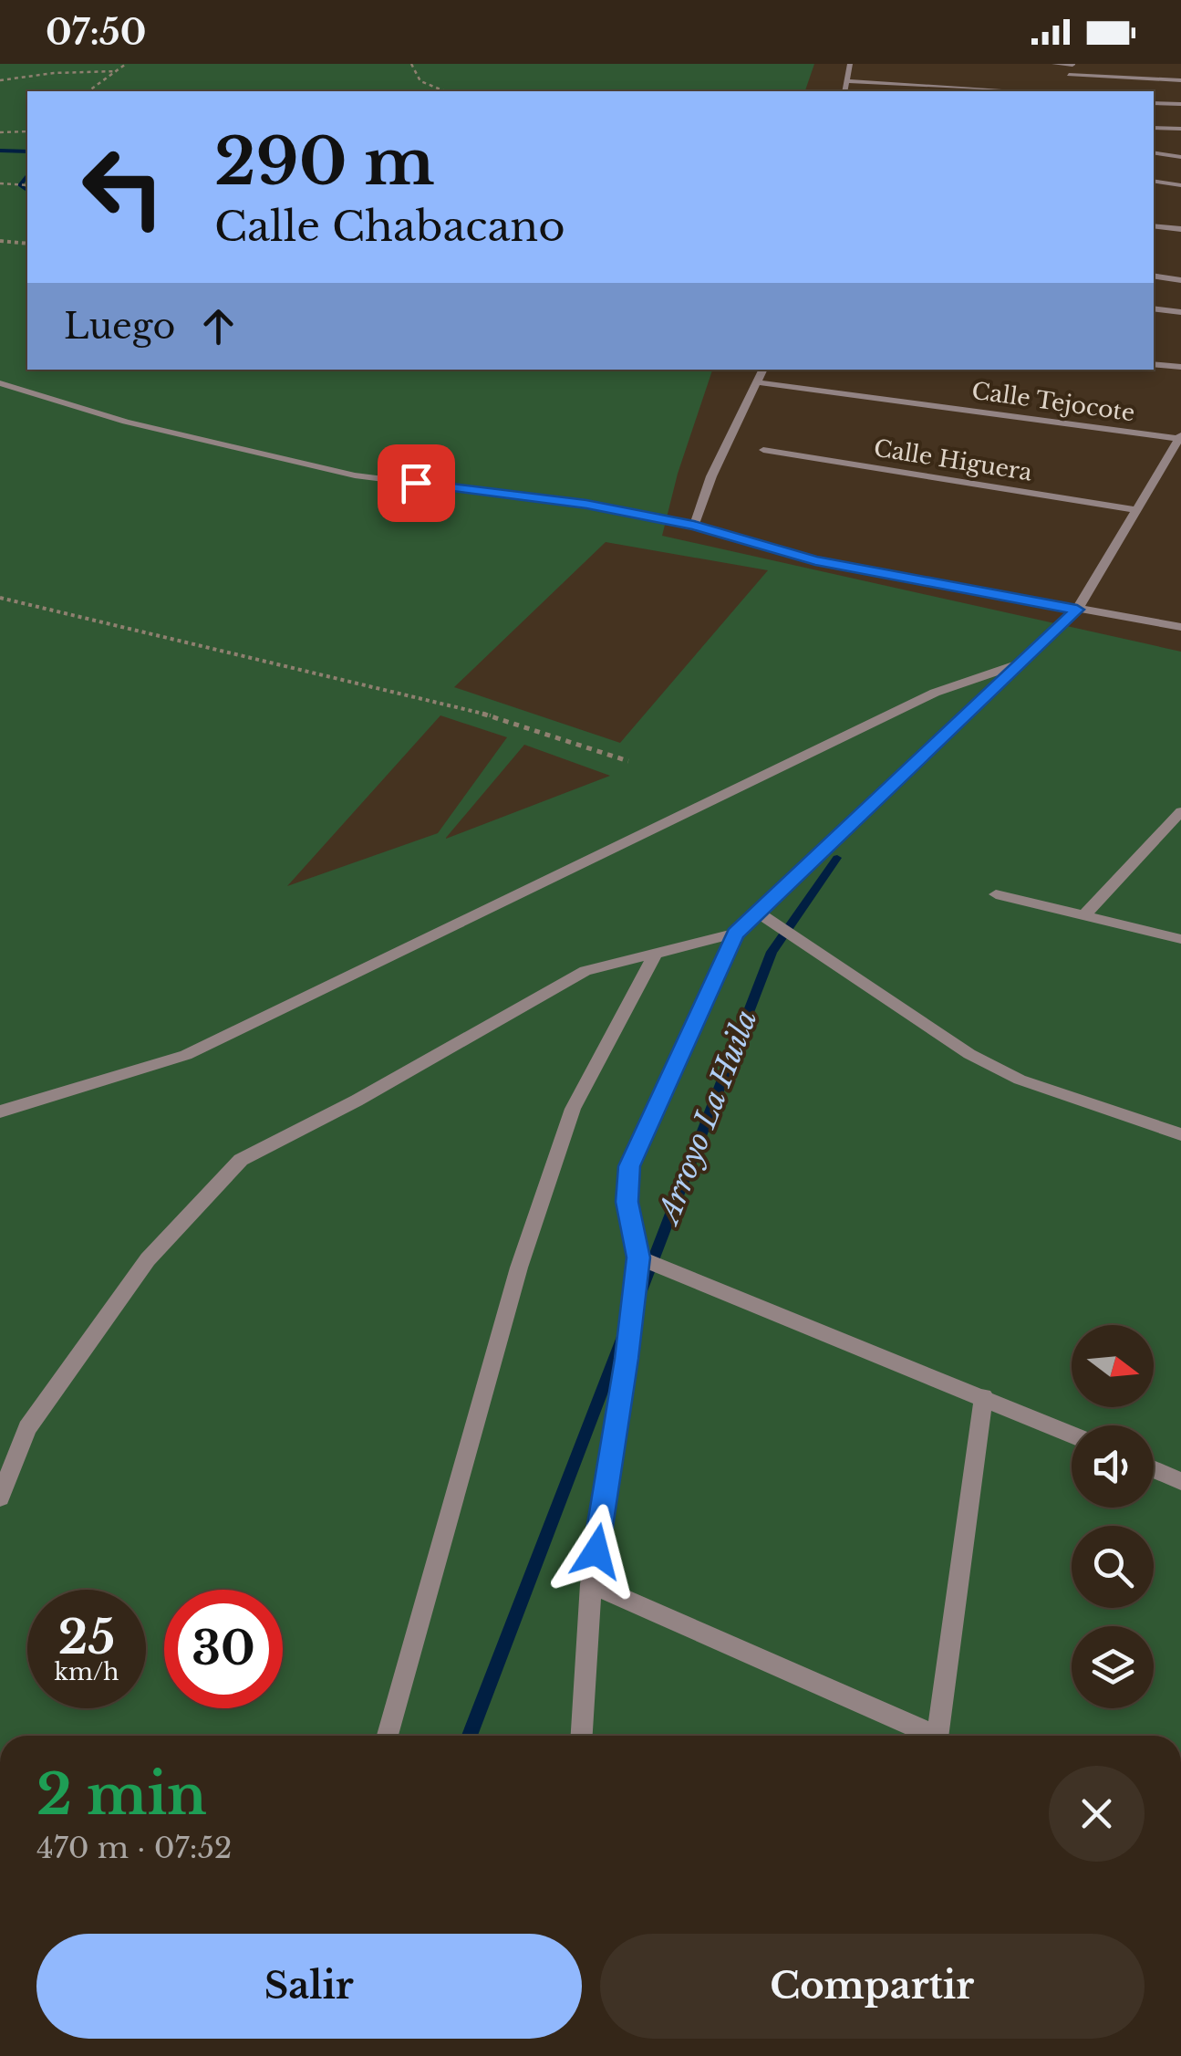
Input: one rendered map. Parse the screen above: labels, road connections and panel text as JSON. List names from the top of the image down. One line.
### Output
{"streets":{"street":["Calle Tejocote","Calle Higuera"]},"water":["Arroyo La Huila"],"north":"right","page":{"status":"07:50","turn":["290 m","Calle Chabacano"],"then":"Luego","speed":"25 km/h","limit":"30","heading":["2 min","470 m · 07:52"],"buttons":["Salir","Compartir"]}}
